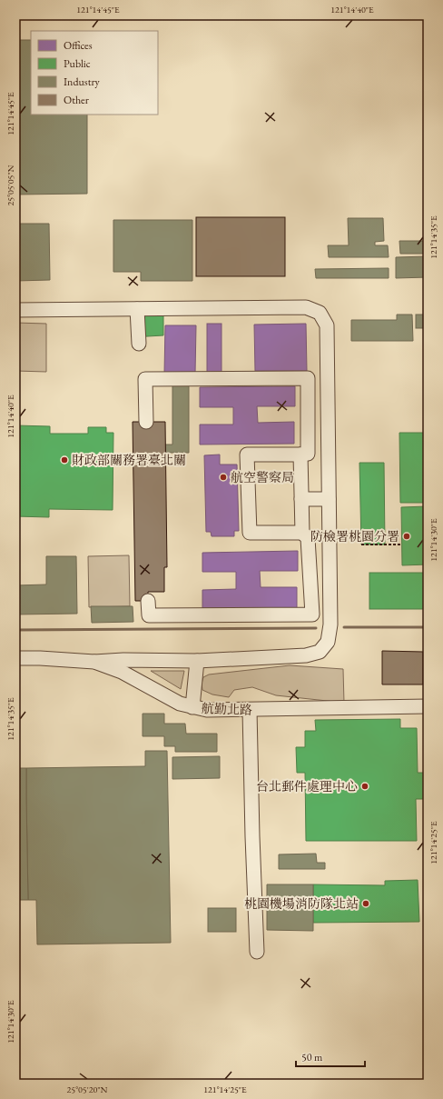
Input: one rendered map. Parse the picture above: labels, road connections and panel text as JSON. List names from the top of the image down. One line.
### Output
{"streets":{"street":["航勤北路"]},"places":["財政部關務署臺北關","航空警察局","防檢署桃園分署","台北郵件處理中心","桃園機場消防隊北站"],"legend":["Offices","Public","Industry","Other"],"scale_bar":"50 m","coordinates":["121°14'45\"E","121°14'40\"E","25°05'05\"N","121°14'35\"E","121°14'30\"E","121°14'25\"E","25°05'20\"N"]}
